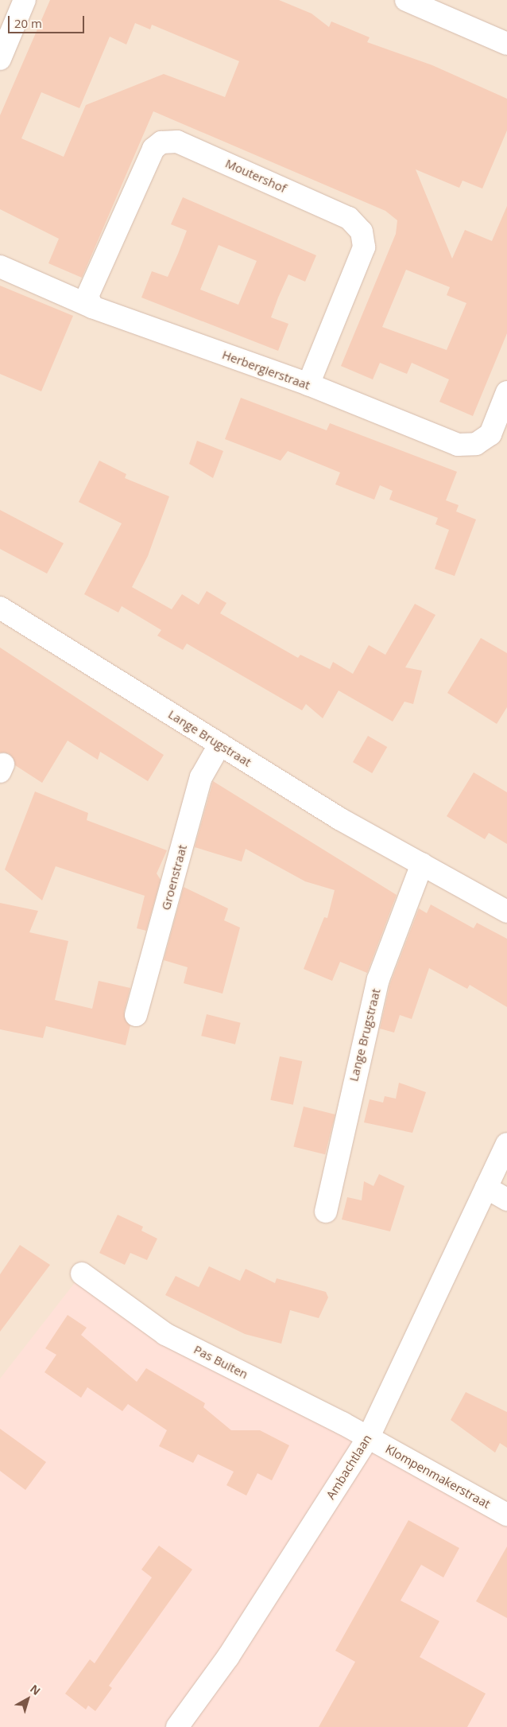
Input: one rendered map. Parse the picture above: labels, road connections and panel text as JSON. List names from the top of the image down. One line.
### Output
{"streets":{"street":["Moutershof","Herbergierstraat","Lange Brugstraat","Groenstraat","Pas Buiten","Ambachtlaan","Klompenmakerstraat"]},"crossings":[["Moutershof","Herbergierstraat"],["Lange Brugstraat","Groenstraat"],["Pas Buiten","Ambachtlaan"],["Pas Buiten","Klompenmakerstraat"],["Ambachtlaan","Klompenmakerstraat"]],"scale_bar":"20 m","north":"top right"}
